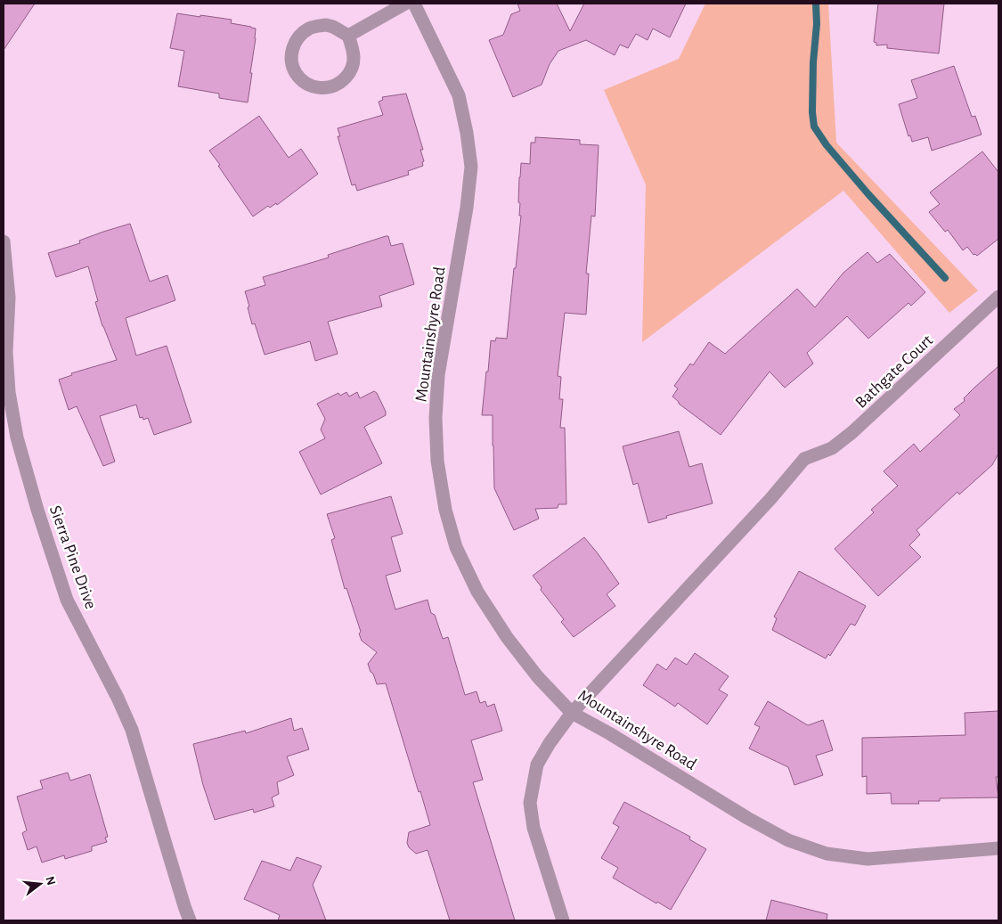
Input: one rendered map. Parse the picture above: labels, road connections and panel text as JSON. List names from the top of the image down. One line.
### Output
{"streets":{"street":["Mountainshyre Road","Bathgate Court","Sierra Pine Drive"]},"crossings":[["Mountainshyre Road","Bathgate Court"]],"north":"right"}
